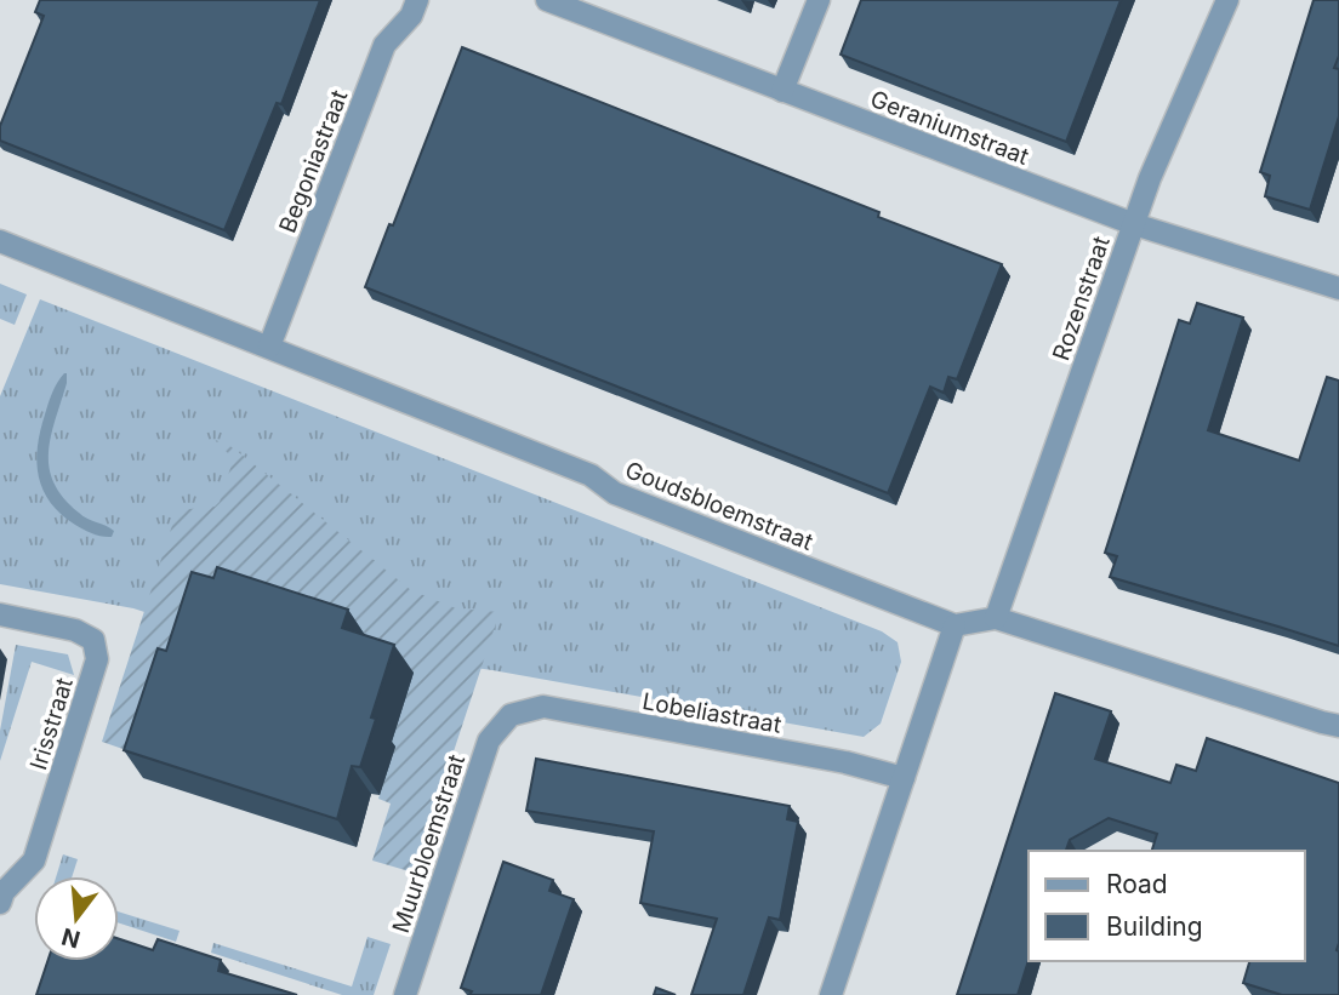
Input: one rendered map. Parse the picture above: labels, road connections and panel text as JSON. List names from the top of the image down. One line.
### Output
{"streets":{"street":["Geraniumstraat","Begoniastraat","Rozenstraat","Goudsbloemstraat","Lobeliastraat","Irisstraat","Muurbloemstraat"]},"crossings":[["Geraniumstraat","Rozenstraat"],["Begoniastraat","Goudsbloemstraat"],["Lobeliastraat","Muurbloemstraat"]],"legend":["Road","Building"],"north":"bottom"}
